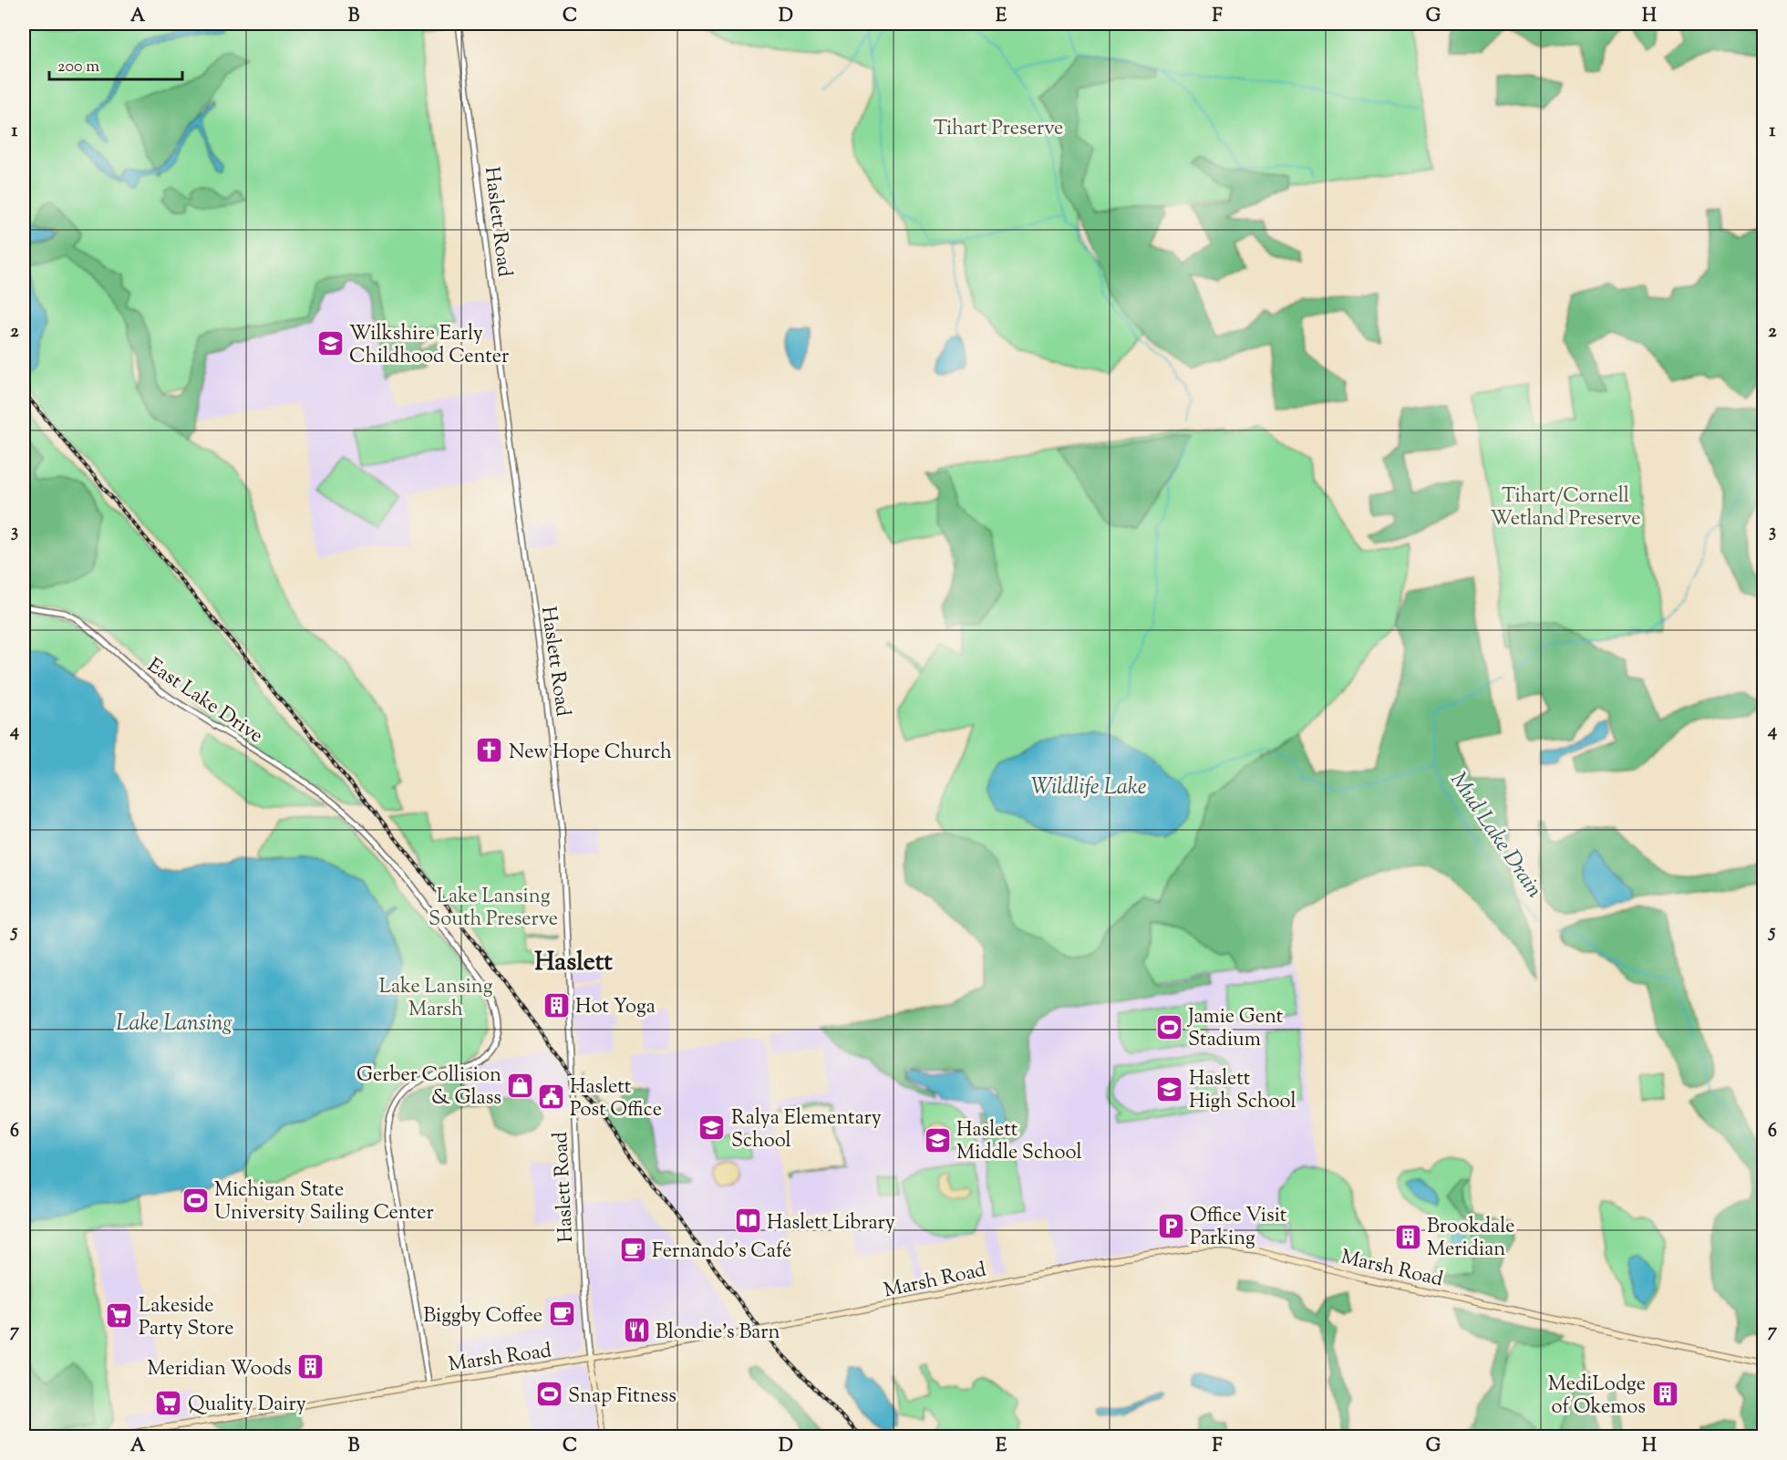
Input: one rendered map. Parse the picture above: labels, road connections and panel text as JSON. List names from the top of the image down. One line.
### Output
{"streets":{"main road":["Haslett Road","Marsh Road"],"street":["East Lake Drive"]},"crossings":[["Haslett Road","Marsh Road"],["East Lake Drive","Marsh Road"]],"districts":["Haslett"],"water":["Wildlife Lake","Mud Lake Drain","Lake Lansing"],"parks":["Tihart Preserve","Tihart/Cornell Wetland Preserve","Lake Lansing South Preserve","Lake Lansing Marsh"],"places":{"school or university":["Wilkshire Early Childhood Center","Haslett High School","Ralya Elementary School","Haslett Middle School"],"church":["New Hope Church"],"building":["Hot Yoga","Brookdale Meridian","Meridian Woods","MediLodge of Okemos"],"sports":["Jamie Gent Stadium","Michigan State University Sailing Center","Snap Fitness"],"shop":["Gerber Collision & Glass"],"public building":["Haslett Post Office"],"library":["Haslett Library"],"parking":["Office Visit Parking"],"cafe":["Fernando's Café","Biggby Coffee"],"supermarket":["Lakeside Party Store","Quality Dairy"],"restaurant":["Blondie's Barn"]},"scale_bar":"200 m","grid":{"columns":["A","B","C","D","E","F","G","H"],"rows":["1","2","3","4","5","6","7"]}}
